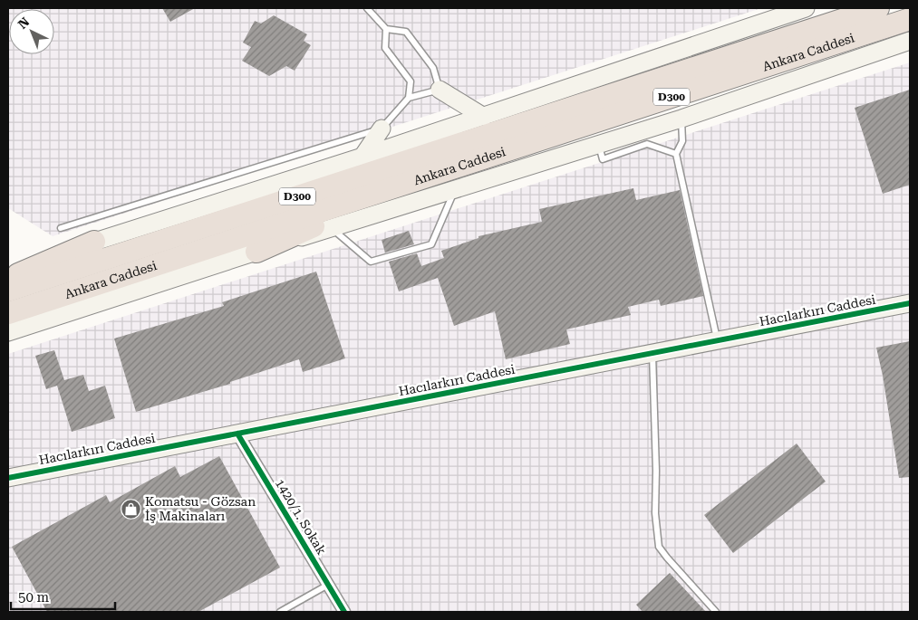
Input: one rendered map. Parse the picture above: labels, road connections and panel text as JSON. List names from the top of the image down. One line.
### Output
{"streets":{"highway":["Ankara Caddesi","D300"],"main road":["Hacılarkırı Caddesi"],"street":["1420/1. Sokak"]},"crossings":[["Hacılarkırı Caddesi","1420/1. Sokak"]],"places":{"shop":["Komatsu - Gözsan İş Makinaları"]},"scale_bar":"50 m","north":"top left"}
